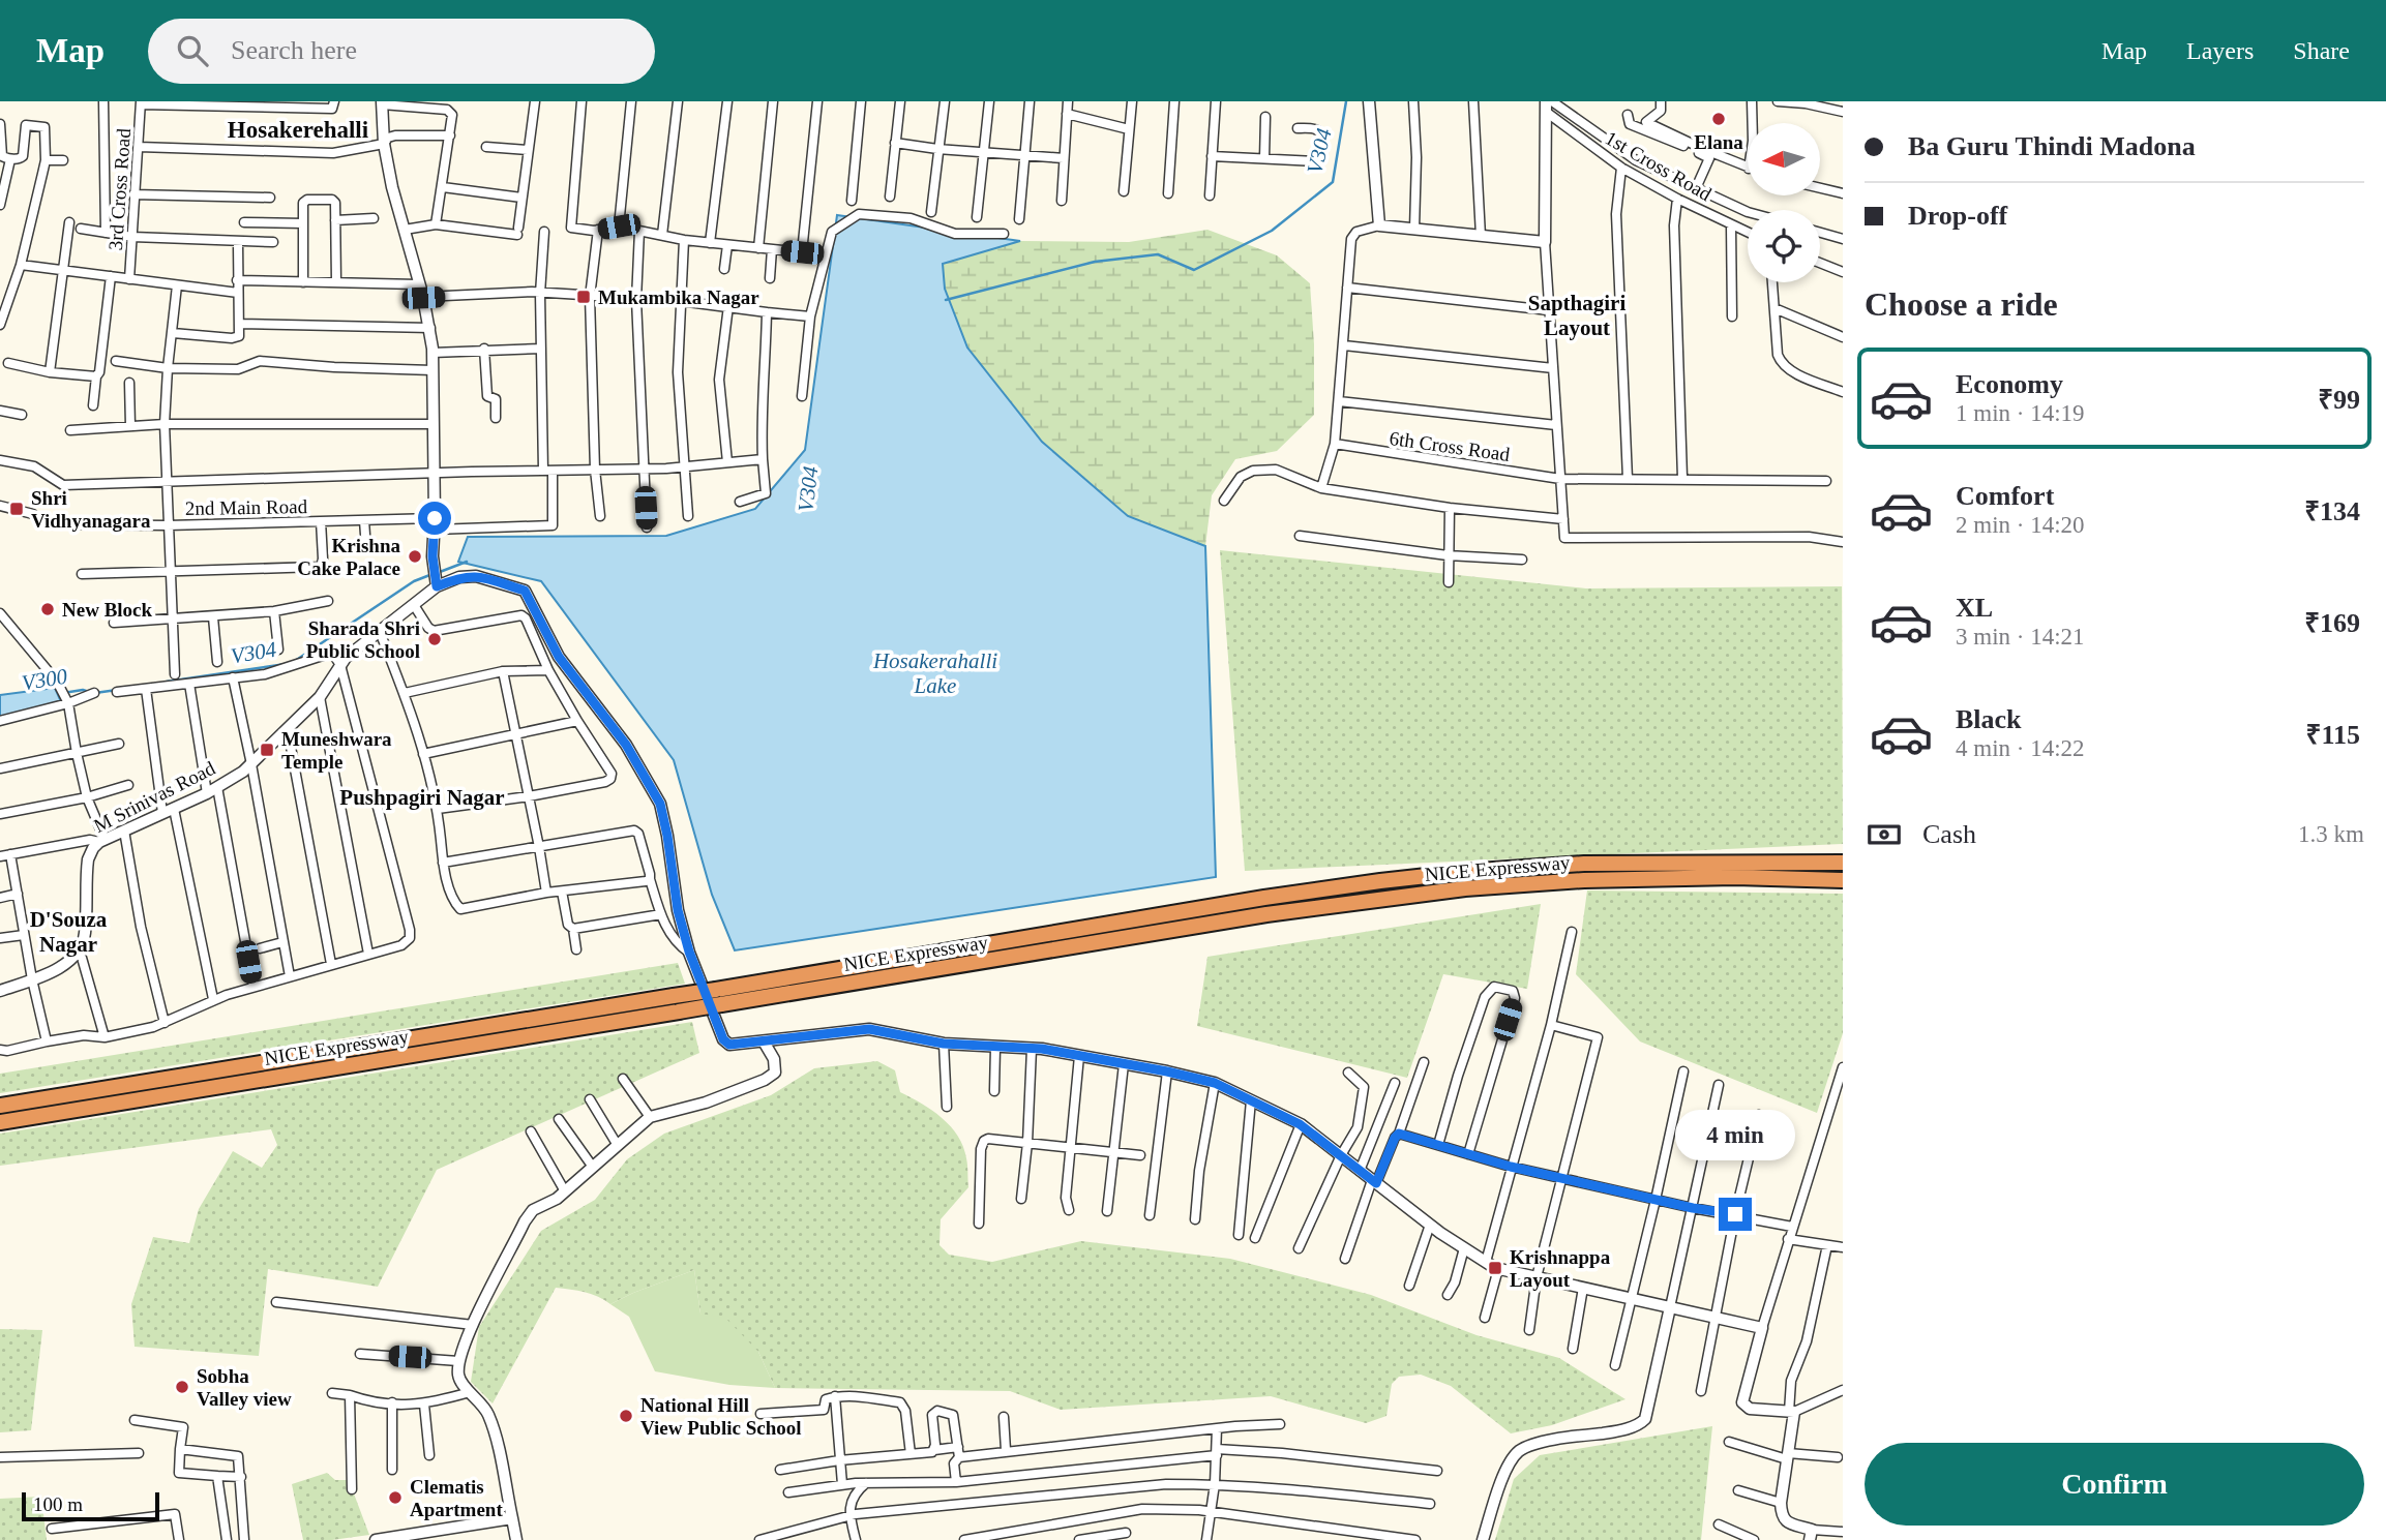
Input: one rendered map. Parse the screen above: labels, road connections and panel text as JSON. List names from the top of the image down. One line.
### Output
{"streets":{"highway":["NICE Expressway"],"street":["1st Cross Road","3rd Cross Road","6th Cross Road","2nd Main Road","M Srinivas Road"]},"districts":["Hosakerehalli","Sapthagiri Layout","Pushpagiri Nagar","D'Souza Nagar"],"water":["V304","Hosakerahalli Lake","V300"],"places":{"other":["Elana","Krishna Cake Palace","New Block","Sharada Shri Public School","Sobha Valley view","National Hill View Public School","Clematis Apartment"],"transit":["Mukambika Nagar","Shri Vidhyanagara","Muneshwara Temple","Krishnappa Layout"]},"scale_bar":"100 m","north":"left","page":{"header":"Map","search":"Search here","nav":["Map","Layers","Share"],"banner":["Ba Guru Thindi Madona","Drop-off"],"heading":"Choose a ride","list":[{"name":"Economy","note":"1 min · 14:19","value":"₹99"},{"name":"Comfort","note":"2 min · 14:20","value":"₹134"},{"name":"XL","note":"3 min · 14:21","value":"₹169"},{"name":"Black","note":"4 min · 14:22","value":"₹115"}],"pay":["Cash","1.3 km"],"bubble":"4 min","buttons":"Confirm","scale":"100 m"}}
